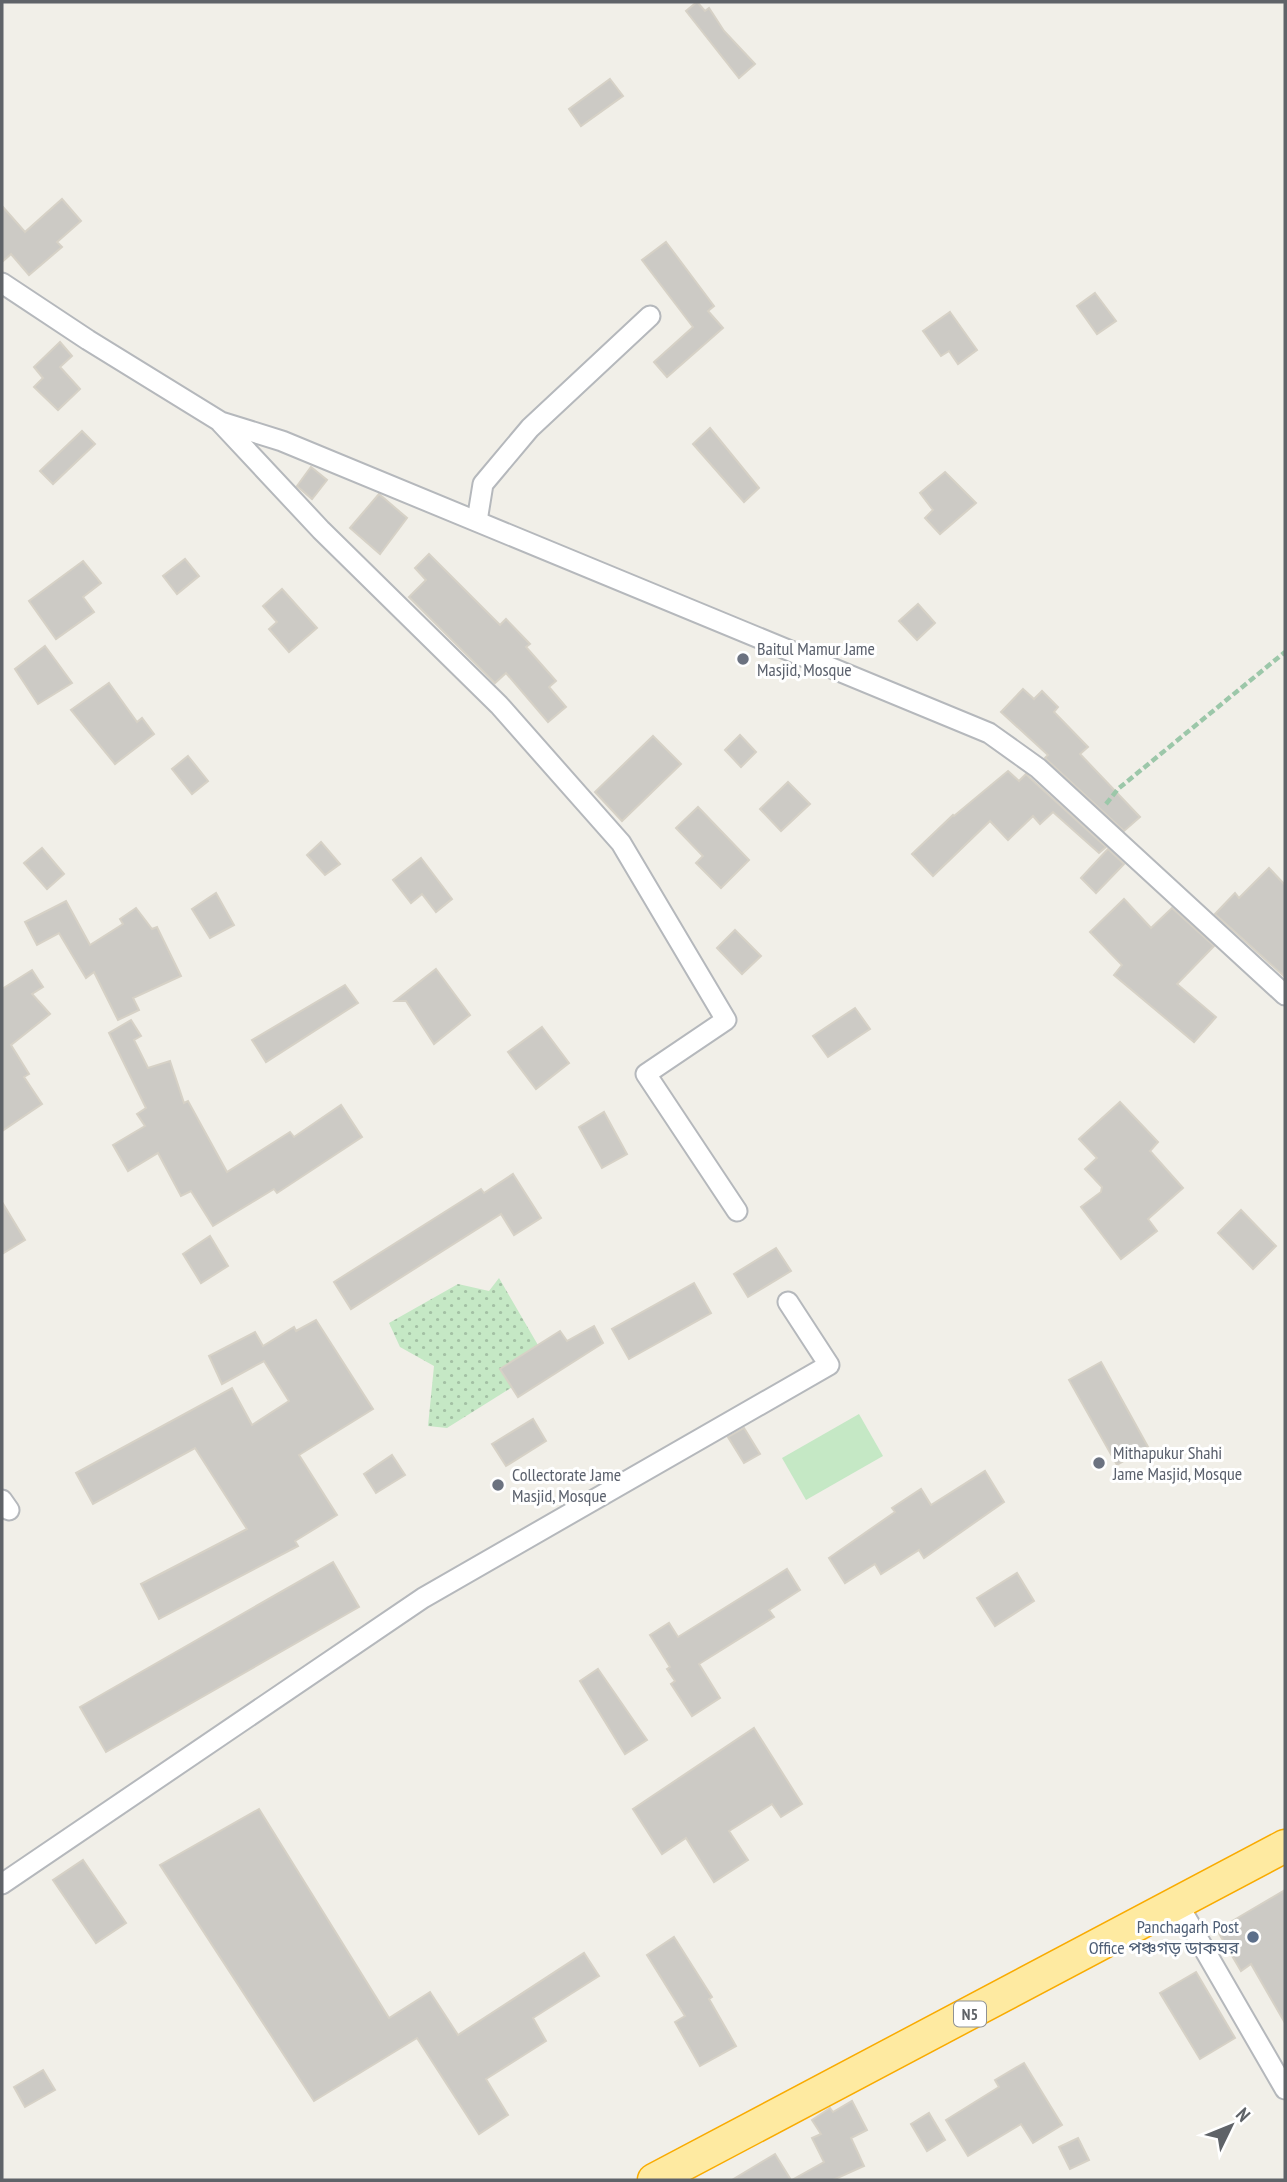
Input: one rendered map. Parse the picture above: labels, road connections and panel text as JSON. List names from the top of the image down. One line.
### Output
{"streets":{"highway":["N5"]},"places":["Baitul Mamur Jame Masjid, Mosque","Mithapukur Shahi Jame Masjid, Mosque","Collectorate Jame Masjid, Mosque","Panchagarh Post Office পঞ্চগড় ডাকঘর"],"north":"top right"}
